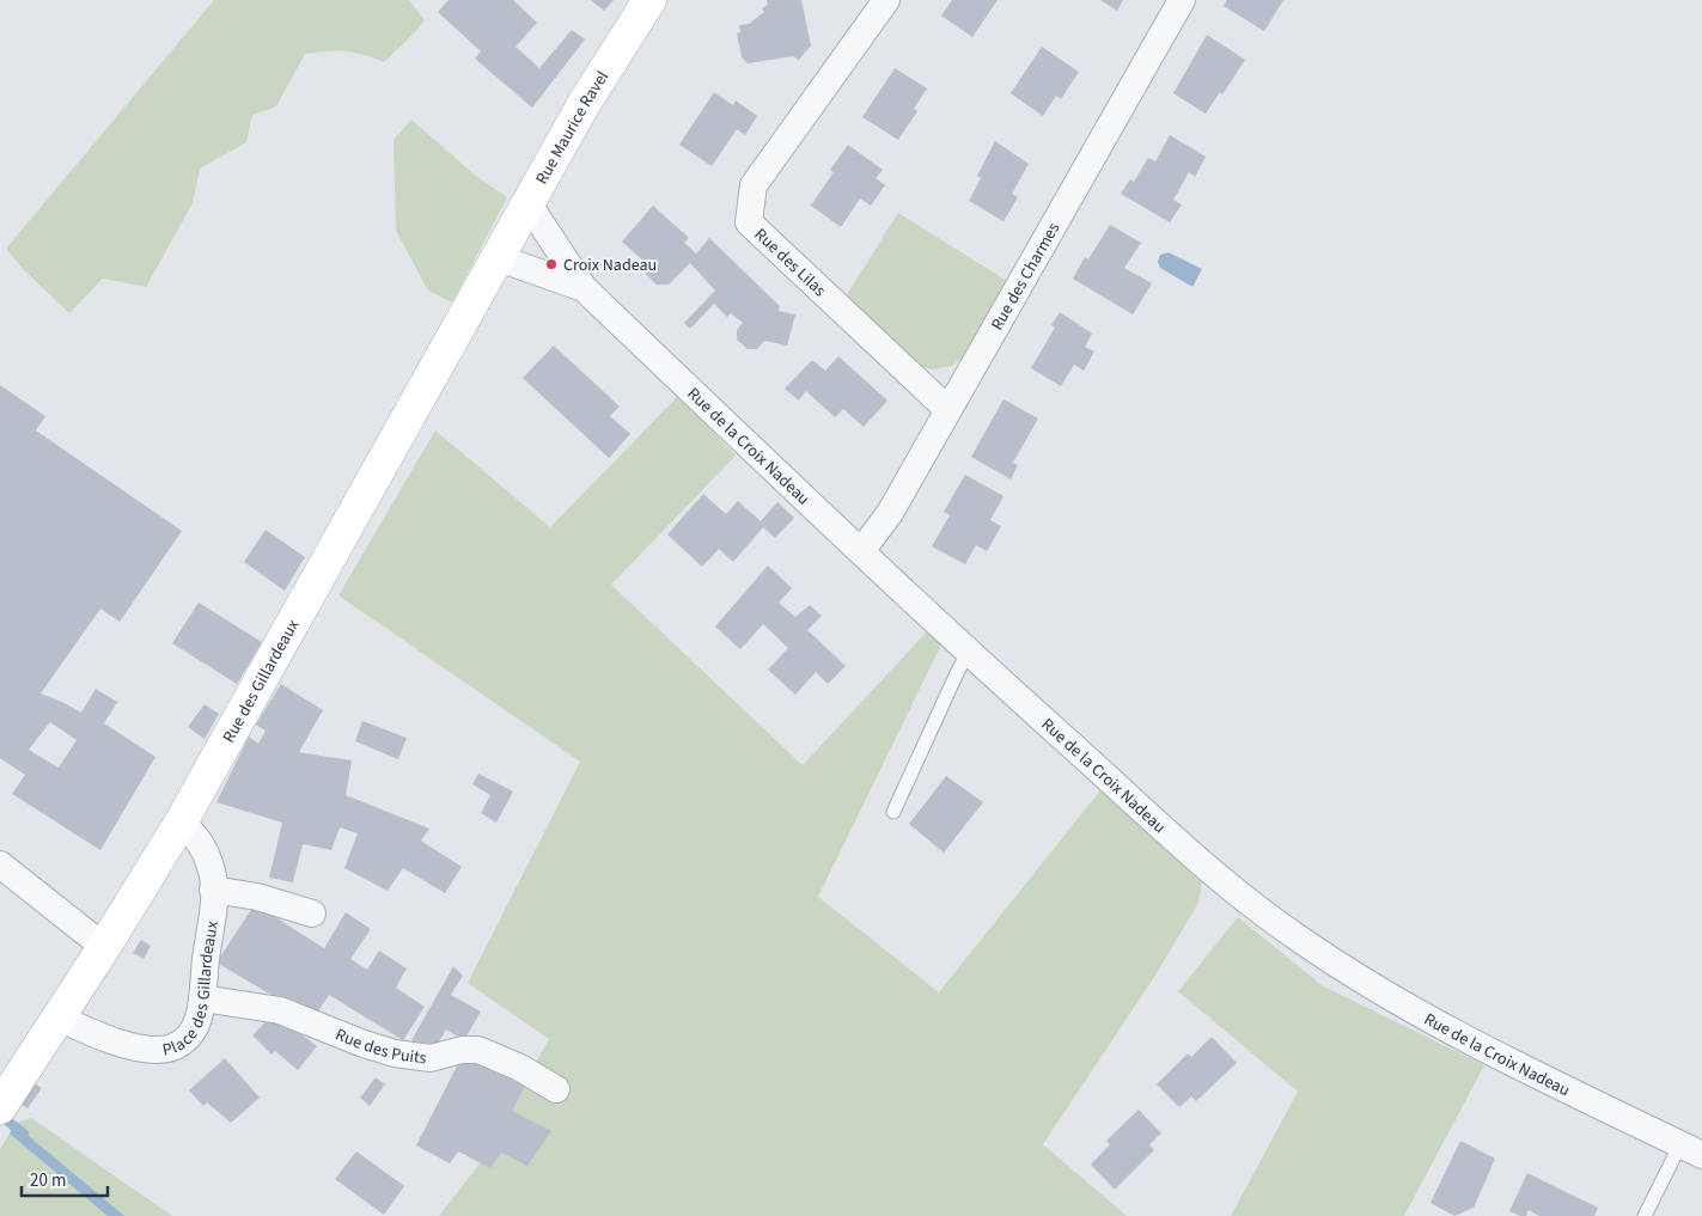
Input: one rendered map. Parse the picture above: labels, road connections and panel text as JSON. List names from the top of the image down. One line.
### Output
{"streets":{"street":["Rue Maurice Ravel","Rue des Lilas","Rue des Charmes","Rue de la Croix Nadeau","Rue des Gillardeaux","Place des Gillardeaux","Rue des Puits"]},"crossings":[["Rue Maurice Ravel","Rue des Gillardeaux"],["Rue des Lilas","Rue des Charmes"],["Rue des Charmes","Rue de la Croix Nadeau"],["Rue des Gillardeaux","Place des Gillardeaux"],["Place des Gillardeaux","Rue des Puits"]],"places":["Croix Nadeau"],"scale_bar":"20 m"}
